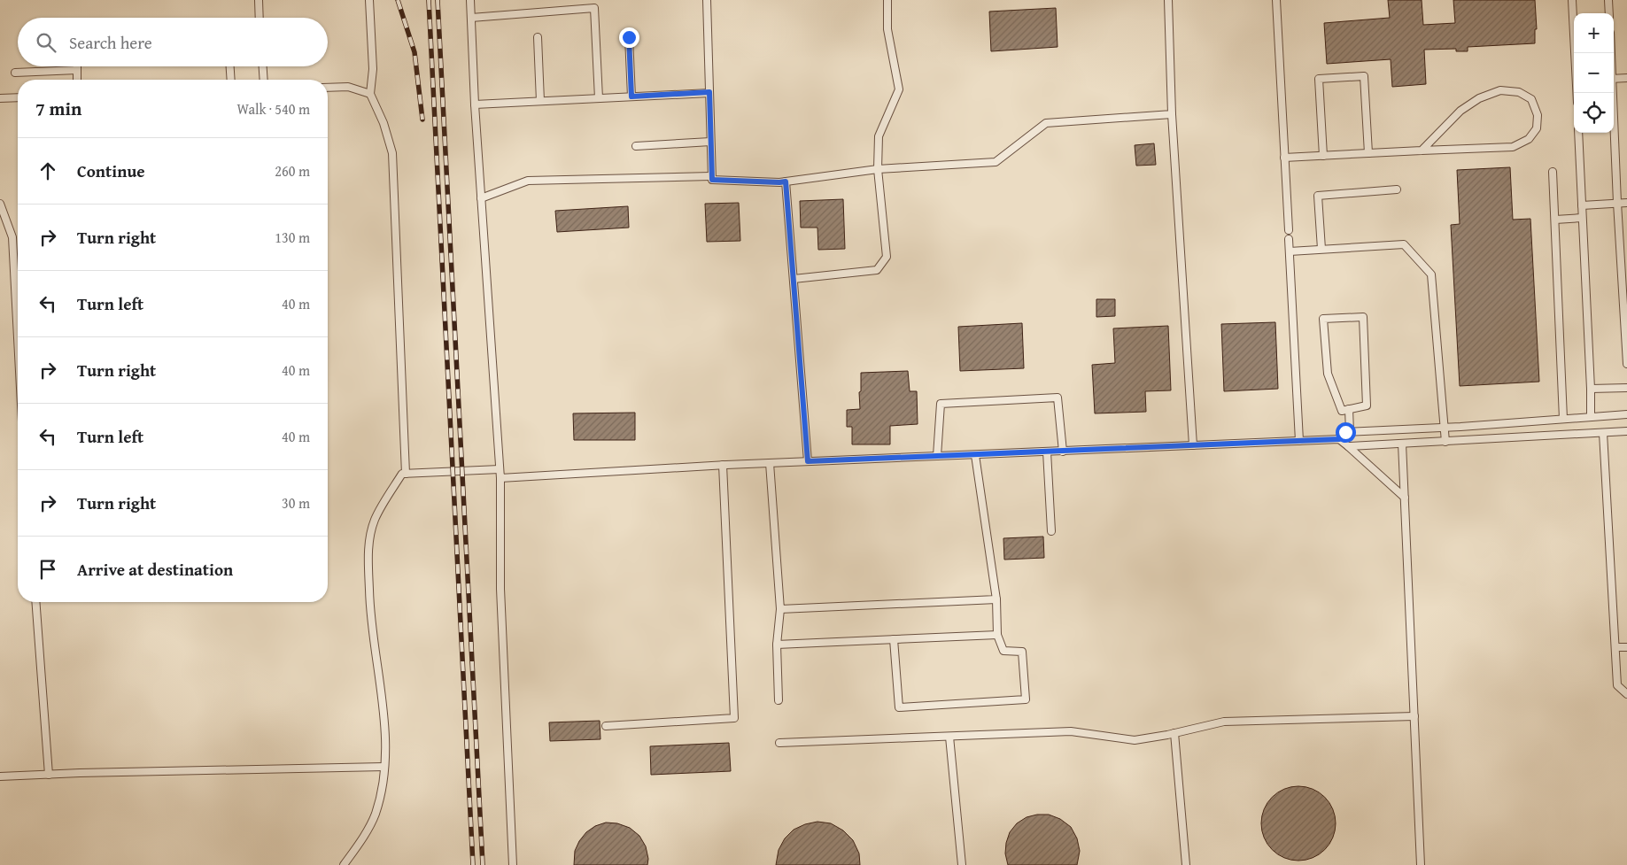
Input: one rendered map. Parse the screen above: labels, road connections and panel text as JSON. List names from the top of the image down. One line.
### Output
{"page":{"map_buttons":["+","−"],"search":"Search here","heading":["7 min","Walk · 540 m"],"list":[["Continue","260 m"],["Turn right","130 m"],["Turn left","40 m"],["Turn right","40 m"],["Turn left","40 m"],["Turn right","30 m"],"Arrive at destination"]}}
